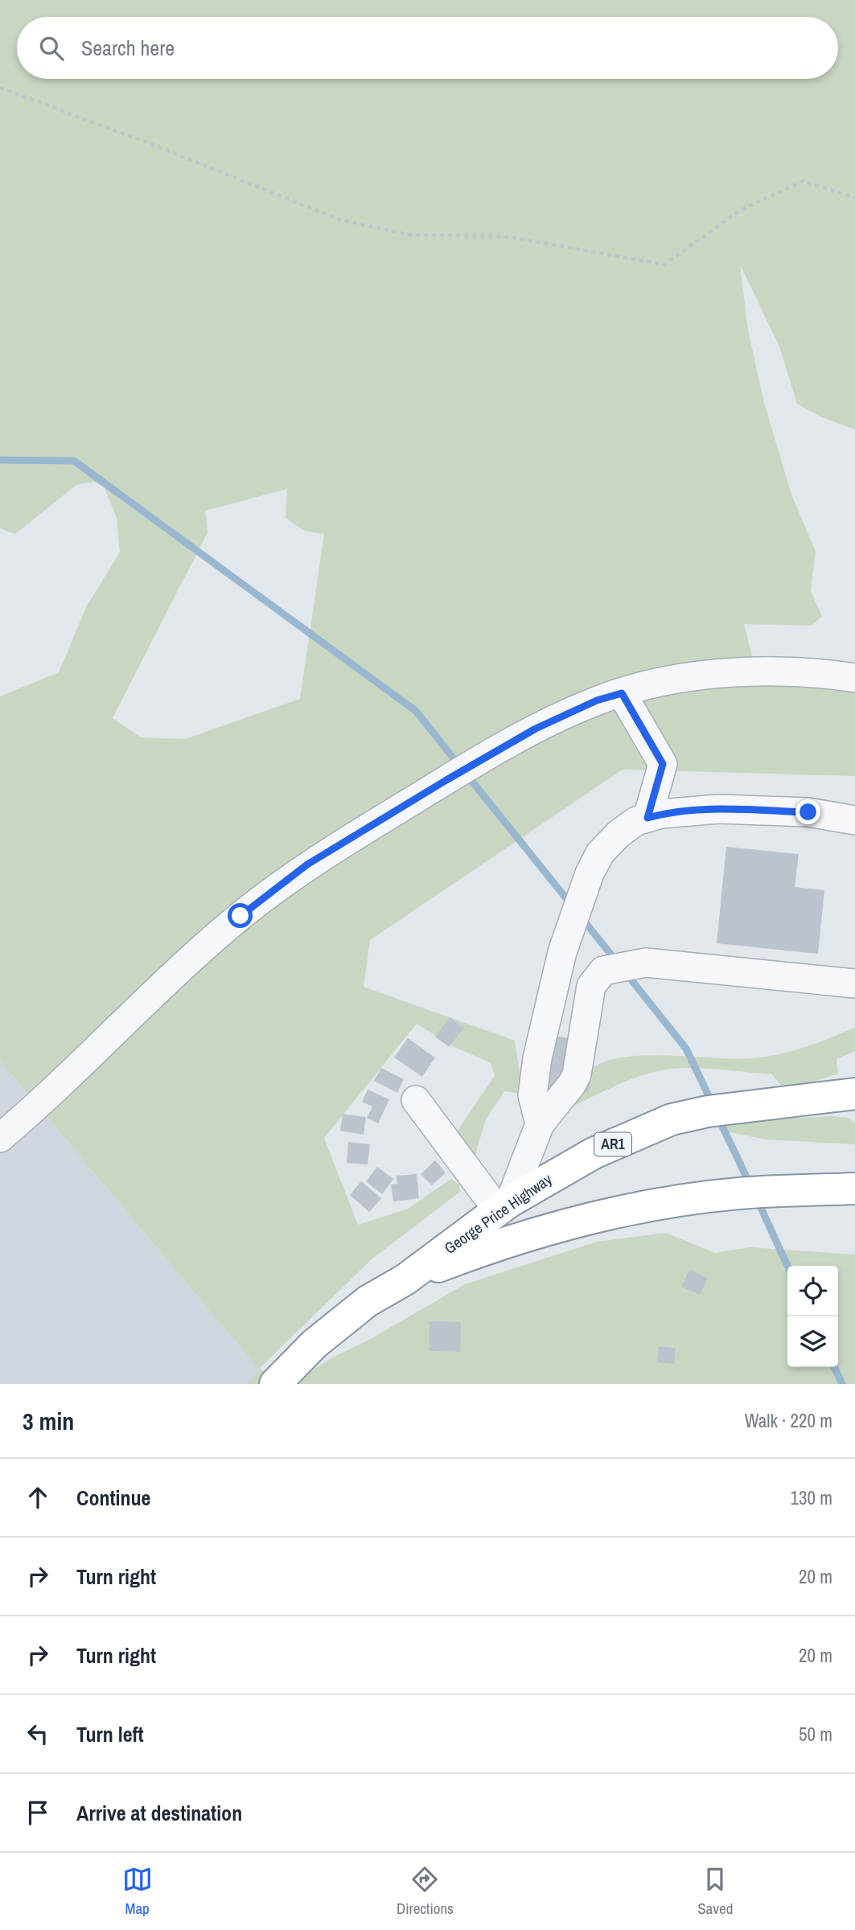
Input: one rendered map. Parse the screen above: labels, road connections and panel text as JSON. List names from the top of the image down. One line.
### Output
{"streets":{"highway":["AR1","George Price Highway"]},"page":{"search":"Search here","heading":["3 min","Walk · 220 m"],"list":[["Continue","130 m"],["Turn right","20 m"],["Turn right","20 m"],["Turn left","50 m"],"Arrive at destination"],"nav":["Map","Directions","Saved"]}}
